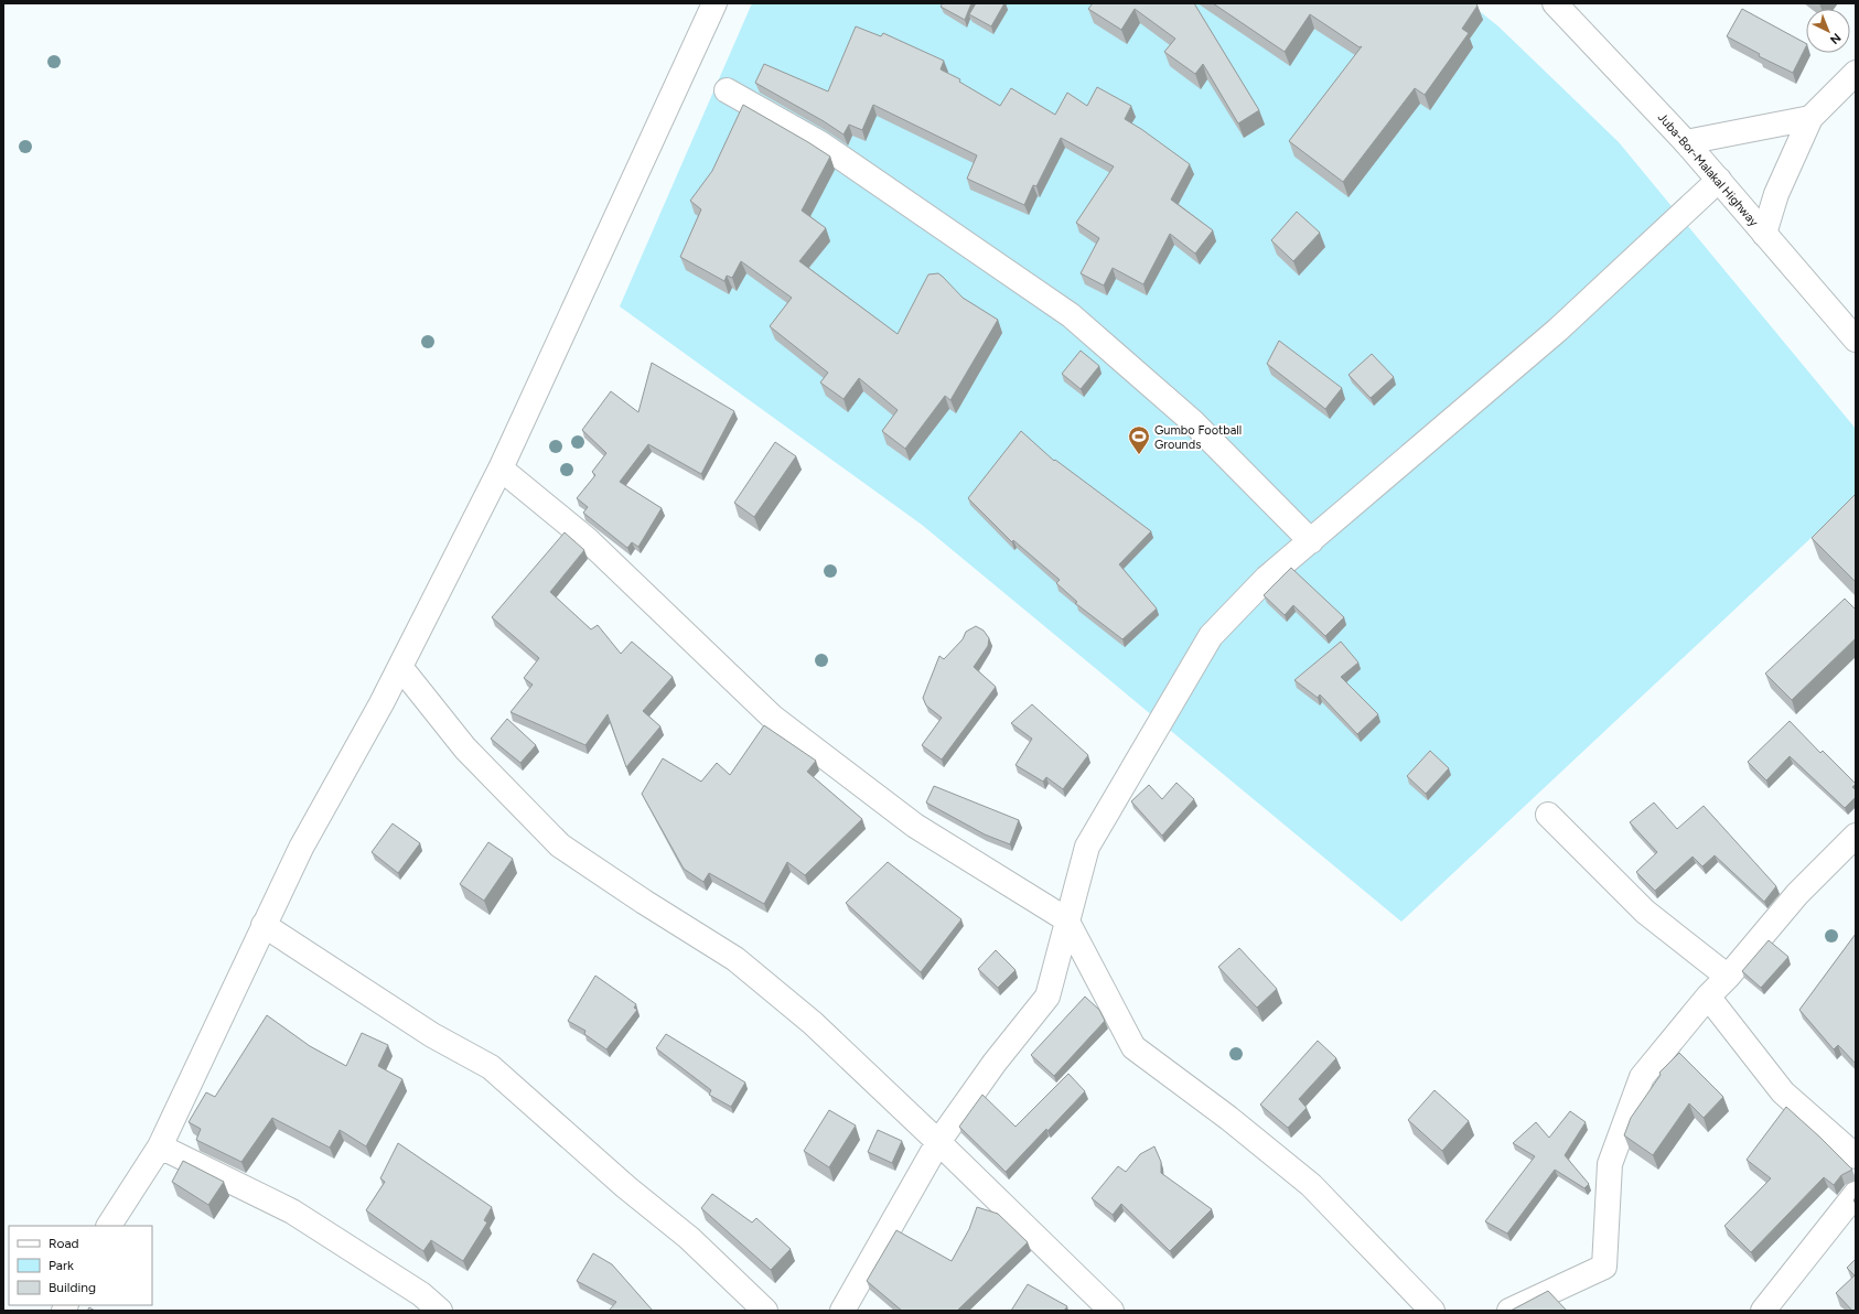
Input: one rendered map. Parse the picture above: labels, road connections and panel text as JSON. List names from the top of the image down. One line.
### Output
{"streets":{"street":["Juba-Bor-Malakal Highway"]},"places":{"sports":["Gumbo Football Grounds"]},"legend":["Road","Park","Building"],"north":"bottom right"}
